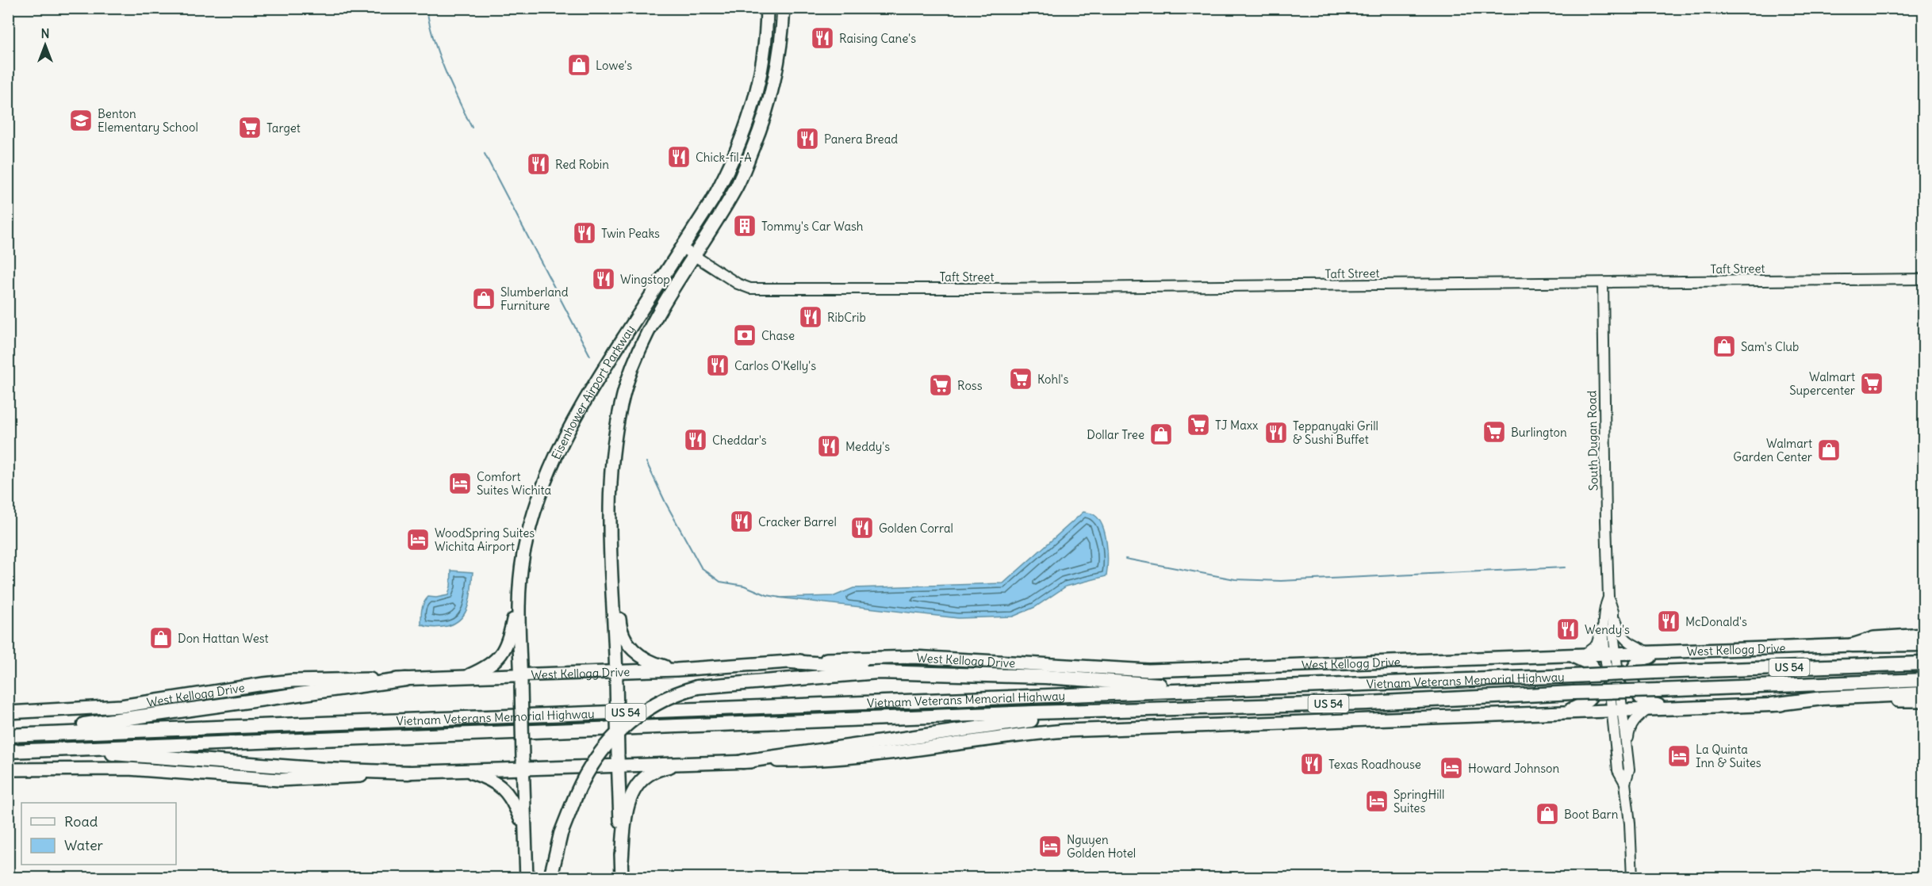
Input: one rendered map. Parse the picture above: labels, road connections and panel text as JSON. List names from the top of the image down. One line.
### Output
{"streets":{"highway":["US 54","Vietnam Veterans Memorial Highway"],"main road":["Eisenhower Airport Parkway","West Kellogg Drive"],"street":["Taft Street","South Dugan Road"]},"crossings":[["Taft Street","Eisenhower Airport Parkway"],["Taft Street","South Dugan Road"],["Eisenhower Airport Parkway","West Kellogg Drive"],["South Dugan Road","West Kellogg Drive"]],"places":{"restaurant":["Raising Cane's","Panera Bread","Chick-fil-A","Red Robin","Twin Peaks","Wingstop","RibCrib","Carlos O'Kelly's","Teppanyaki Grill & Sushi Buffet","Cheddar's","Meddy's","Cracker Barrel","Golden Corral","McDonald's","Wendy's","Texas Roadhouse"],"shop":["Lowe's","Slumberland Furniture","Sam's Club","Dollar Tree","Walmart Garden Center","Don Hattan West","Boot Barn"],"school or university":["Benton Elementary School"],"supermarket":["Target","Kohl's","Walmart Supercenter","Ross","TJ Maxx","Burlington"],"building":["Tommy's Car Wash"],"bank":["Chase"],"hotel":["Comfort Suites Wichita","WoodSpring Suites Wichita Airport","La Quinta Inn & Suites","Howard Johnson","SpringHill Suites","Nguyen Golden Hotel"]},"legend":["Road","Water"],"north":"top"}
